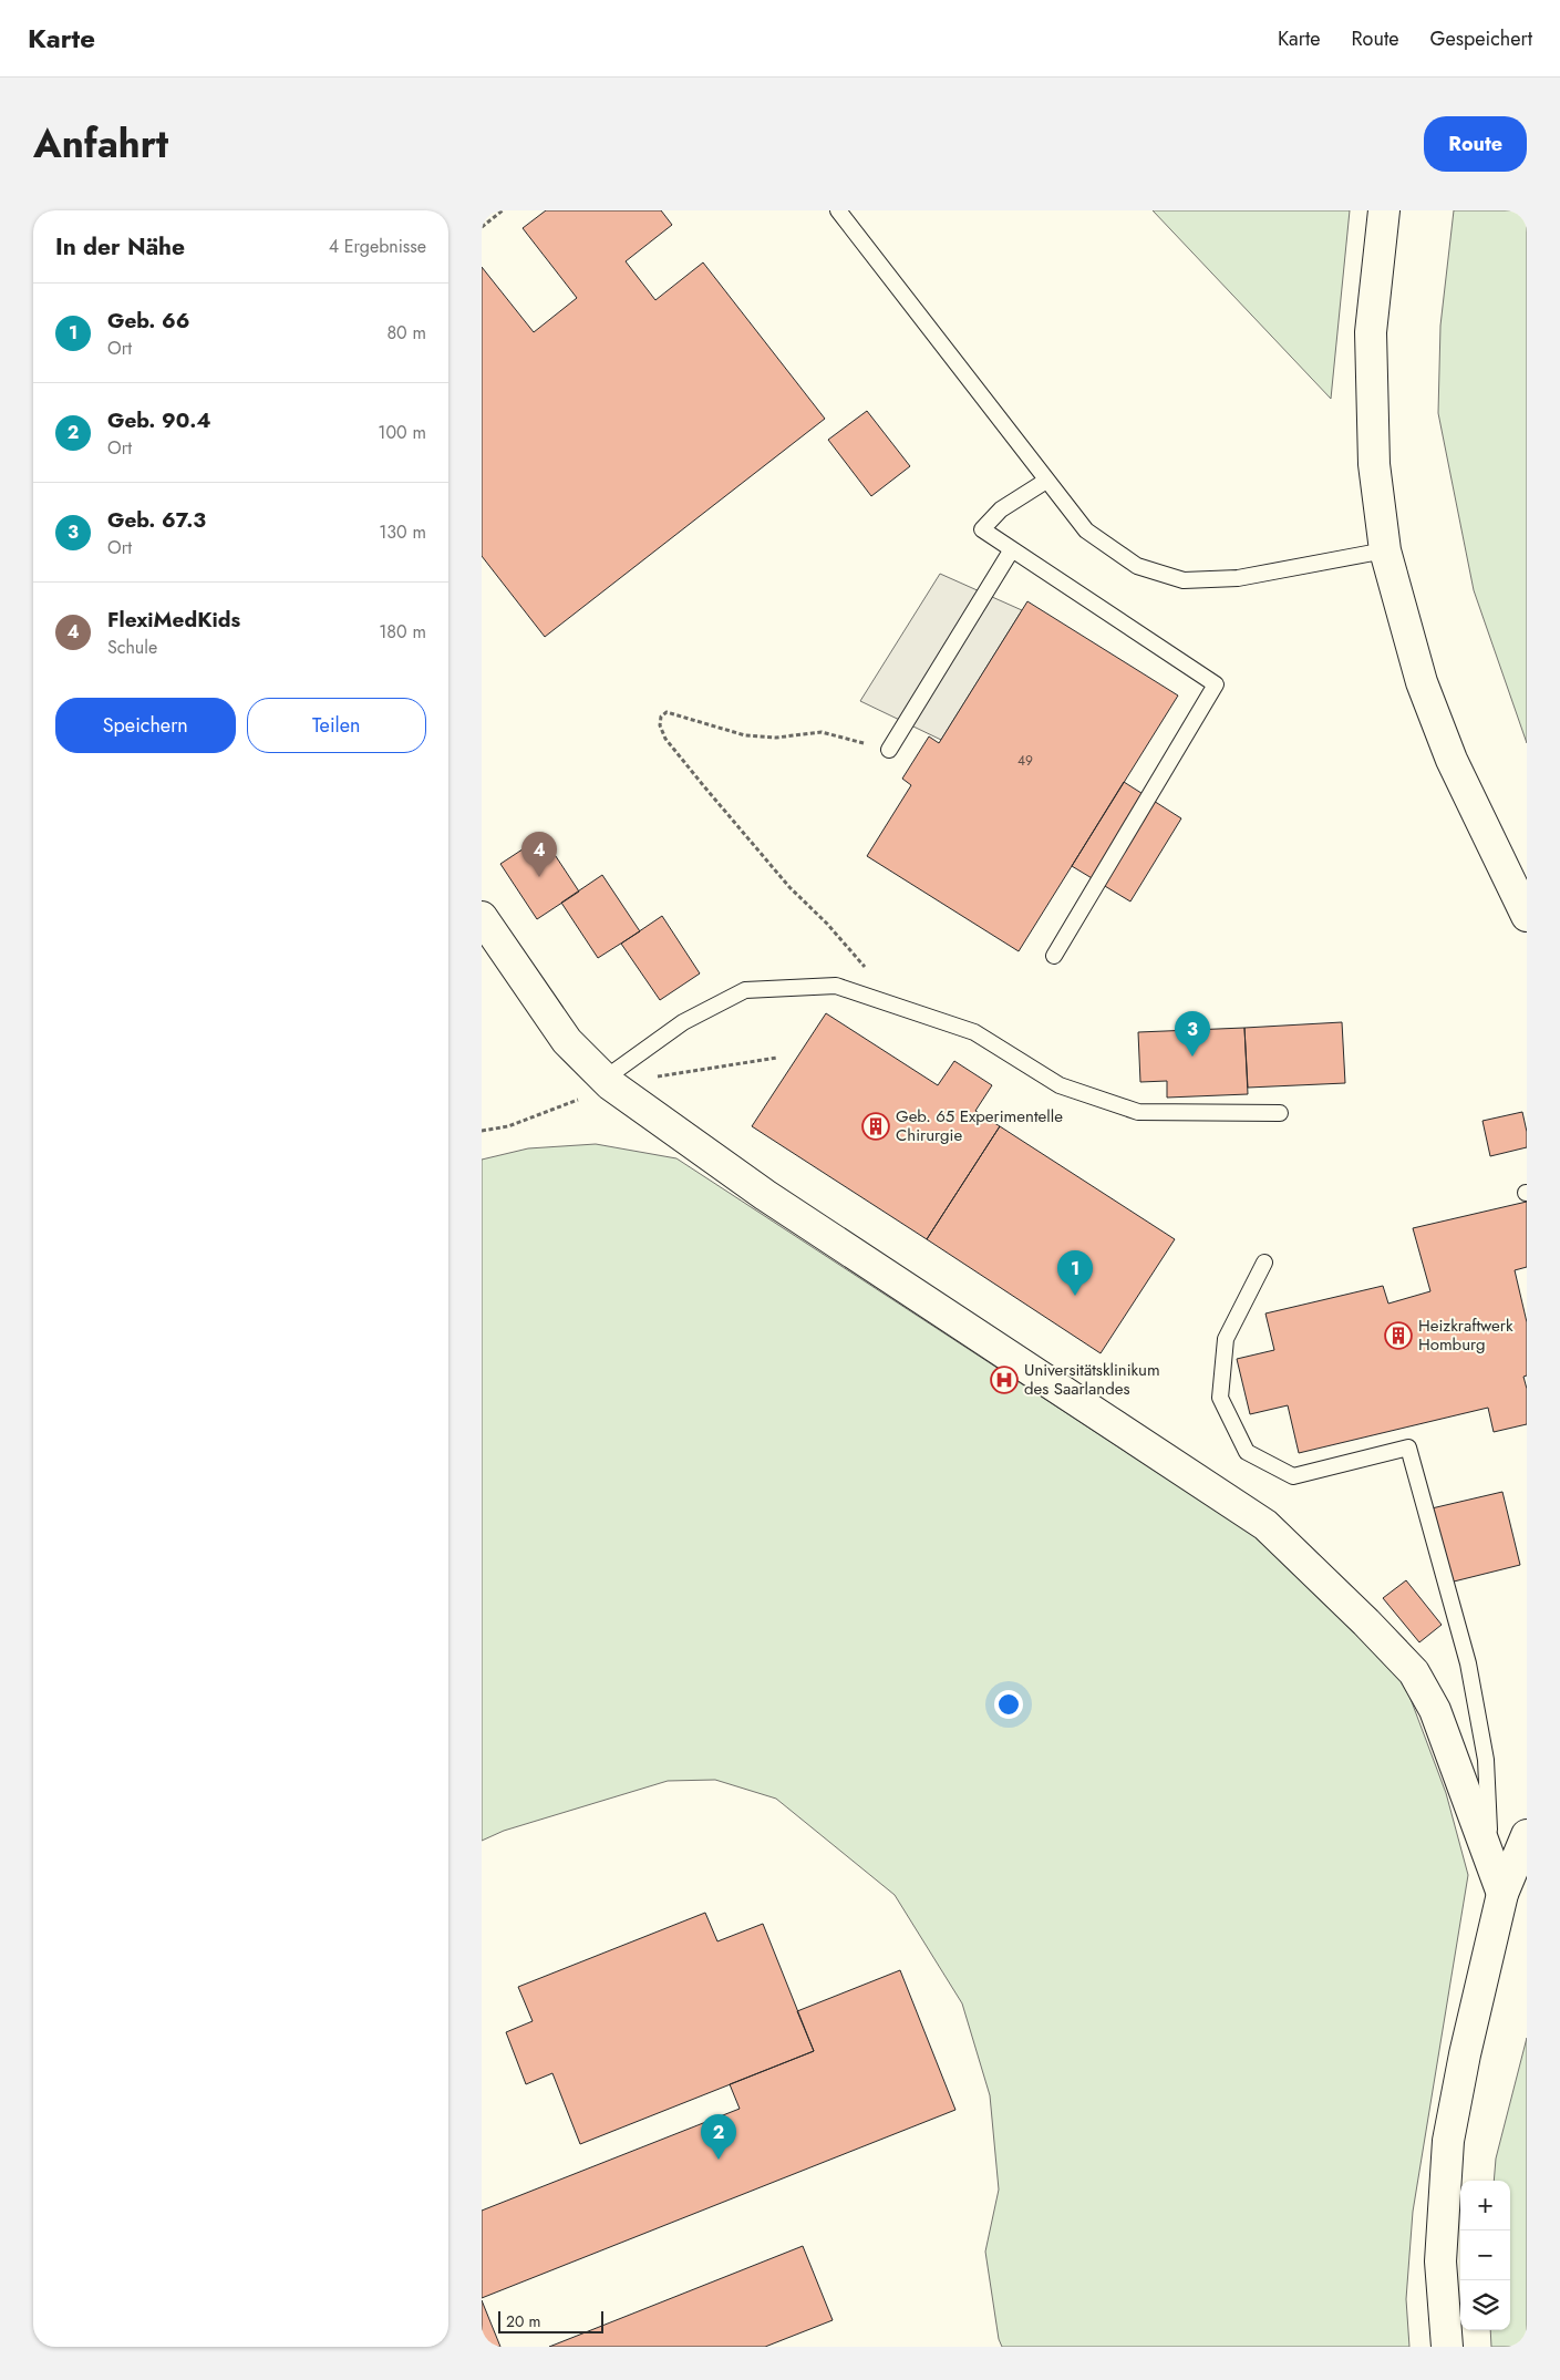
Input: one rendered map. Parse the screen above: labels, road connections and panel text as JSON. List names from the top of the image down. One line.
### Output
{"places":{"building":["Geb. 65 Experimentelle Chirurgie","Heizkraftwerk Homburg"],"hospital":["Universitätsklinikum des Saarlandes"]},"house_numbers":["49"],"scale_bar":"20 m","page":{"header":"Karte","nav":["Karte","Route","Gespeichert"],"title":"Anfahrt","buttons":["Route",["Speichern","Teilen"]],"heading":["In der Nähe","4 Ergebnisse"],"list":[{"mark":"1","name":"Geb. 66","note":"Ort","value":"80 m"},{"mark":"2","name":"Geb. 90.4","note":"Ort","value":"100 m"},{"mark":"3","name":"Geb. 67.3","note":"Ort","value":"130 m"},{"mark":"4","name":"FlexiMedKids","note":"Schule","value":"180 m"}],"pins":["4","3","1","2"],"map_buttons":["+","−"],"scale":"20 m"}}
